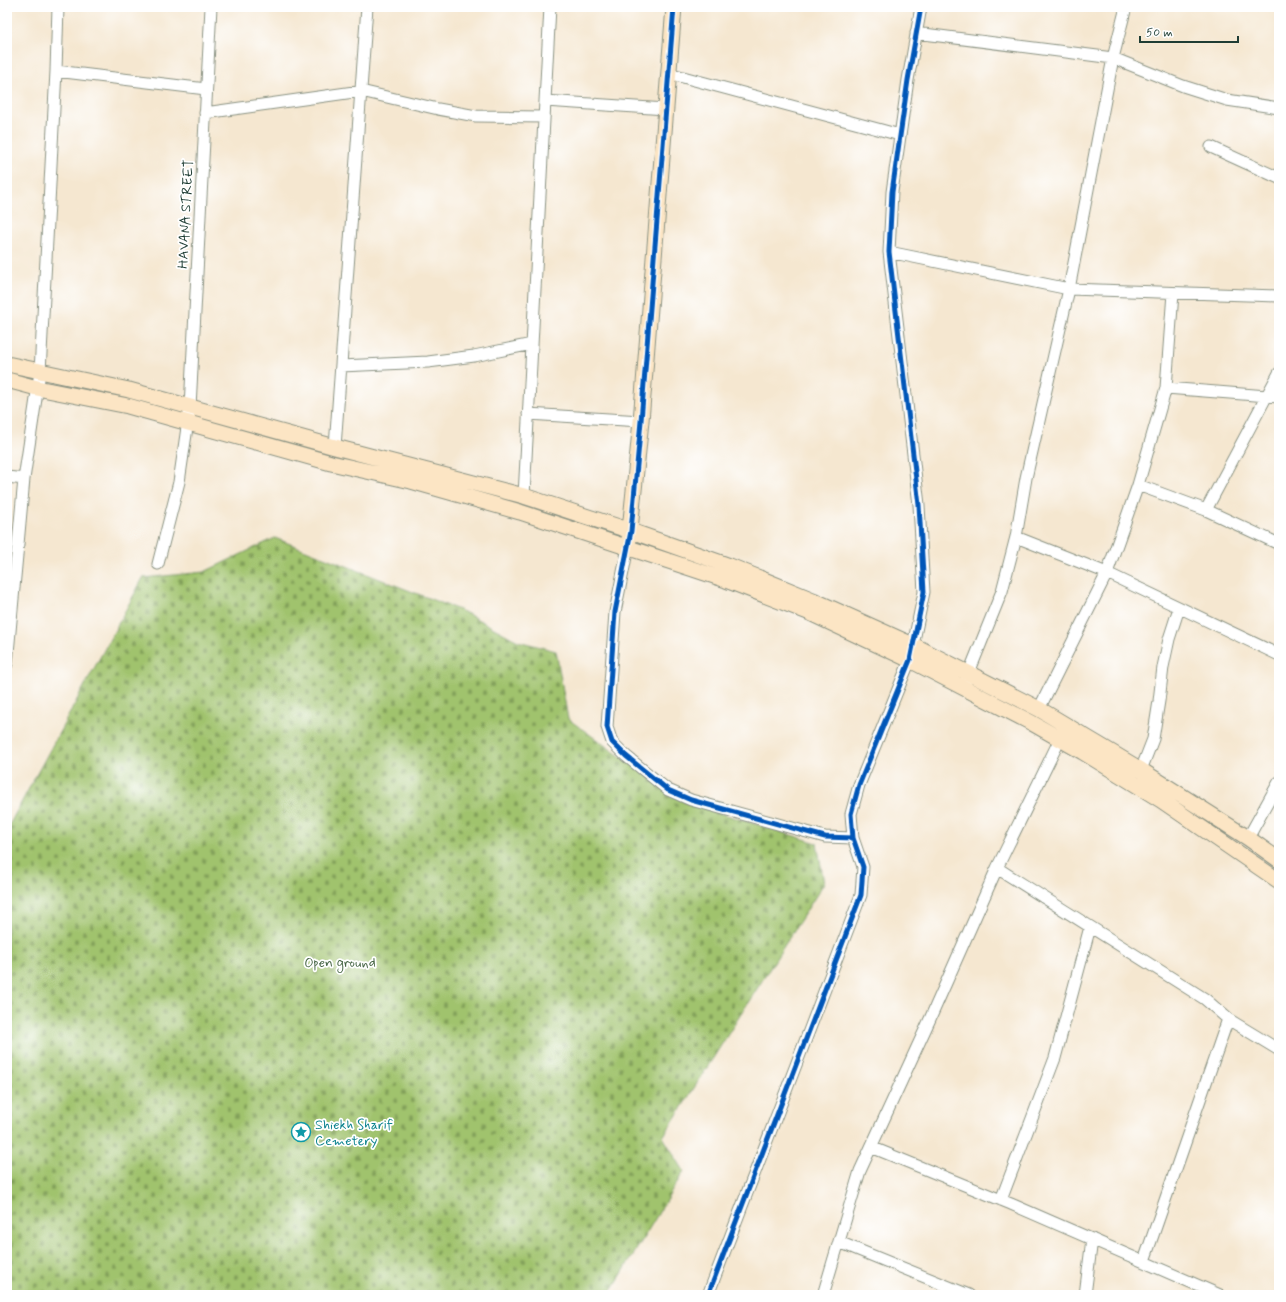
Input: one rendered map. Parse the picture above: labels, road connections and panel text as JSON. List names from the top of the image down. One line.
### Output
{"streets":{"street":["HAVANA STREET"]},"parks":["Open ground"],"places":{"place":["Shiekh Sharif Cemetery"]},"scale_bar":"50 m"}
